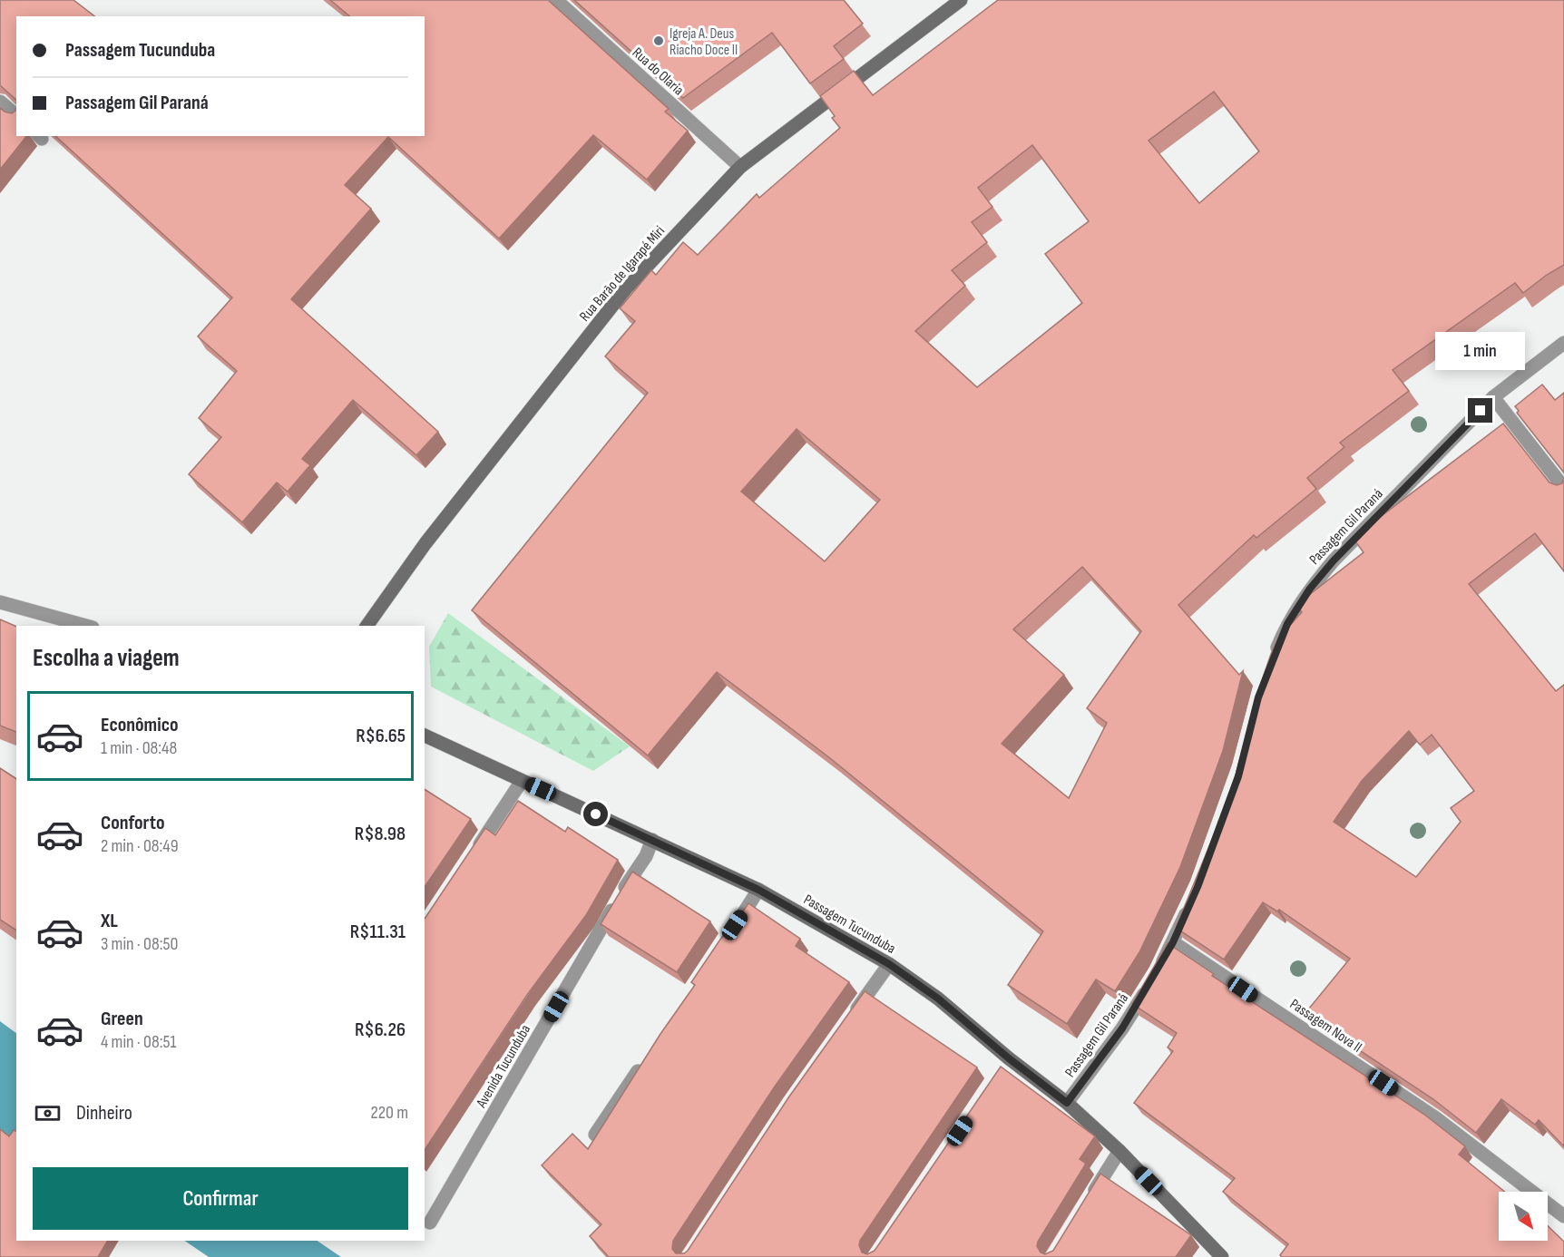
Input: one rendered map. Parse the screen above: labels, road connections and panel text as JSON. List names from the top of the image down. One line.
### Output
{"streets":{"street":["Rua do Olaria","Rua Barão de Igarapé Miri","Passagem Gil Paraná","Passagem Tucunduba","Passagem Nova II","Avenida Tucunduba"]},"crossings":[["Rua do Olaria","Rua Barão de Igarapé Miri"],["Passagem Gil Paraná","Passagem Tucunduba"],["Passagem Gil Paraná","Passagem Nova II"],["Passagem Tucunduba","Avenida Tucunduba"]],"places":["Igreja A. Deus Riacho Doce II"],"north":"bottom right","page":{"banner":["Passagem Tucunduba","Passagem Gil Paraná"],"bubble":"1 min","heading":"Escolha a viagem","list":[{"name":"Econômico","note":"1 min · 08:48","value":"R$6.65"},{"name":"Conforto","note":"2 min · 08:49","value":"R$8.98"},{"name":"XL","note":"3 min · 08:50","value":"R$11.31"},{"name":"Green","note":"4 min · 08:51","value":"R$6.26"}],"pay":["Dinheiro","220 m"],"buttons":"Confirmar"}}
